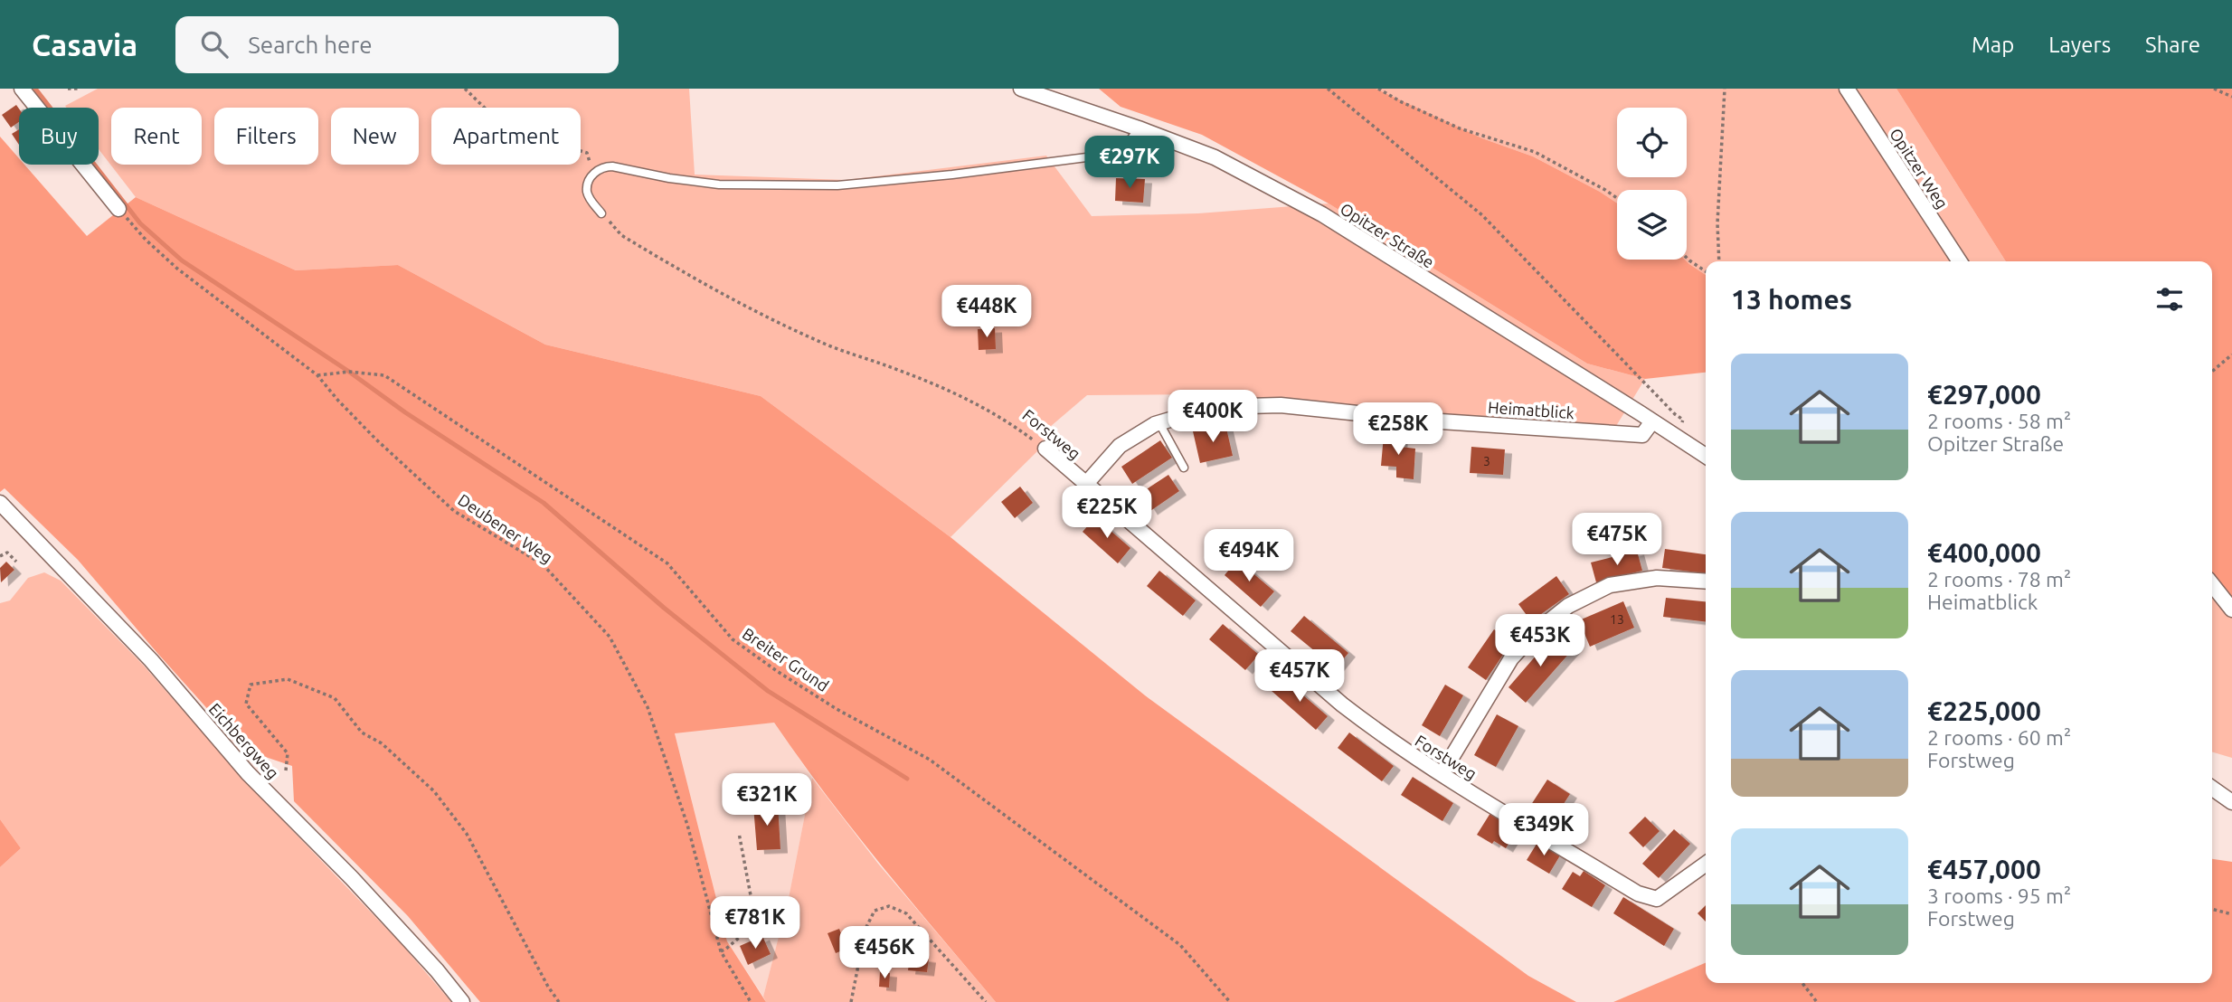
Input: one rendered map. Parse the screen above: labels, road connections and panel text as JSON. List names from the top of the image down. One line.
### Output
{"streets":{"street":["Opitzer Weg","Opitzer Straße","Heimatblick","Forstweg","Eichbergweg"],"path":["Deubener Weg","Breiter Grund"]},"crossings":[["Opitzer Straße","Heimatblick"],["Heimatblick","Forstweg"],["Deubener Weg","Breiter Grund"]],"house_numbers":["3","13"],"page":{"header":"Casavia","search":"Search here","nav":["Map","Layers","Share"],"chip":["Buy","Rent","Filters","New","Apartment"],"price":["€297K","€448K","€400K","€258K","€225K","€475K","€494K","€453K","€457K","€321K","€349K","€781K","€456K"],"heading":"13 homes","list":[{"name":"€297,000","note":"2 rooms · 58 m² · Opitzer Straße"},{"name":"€400,000","note":"2 rooms · 78 m² · Heimatblick"},{"name":"€225,000","note":"2 rooms · 60 m² · Forstweg"},{"name":"€457,000","note":"3 rooms · 95 m² · Forstweg"}]}}
